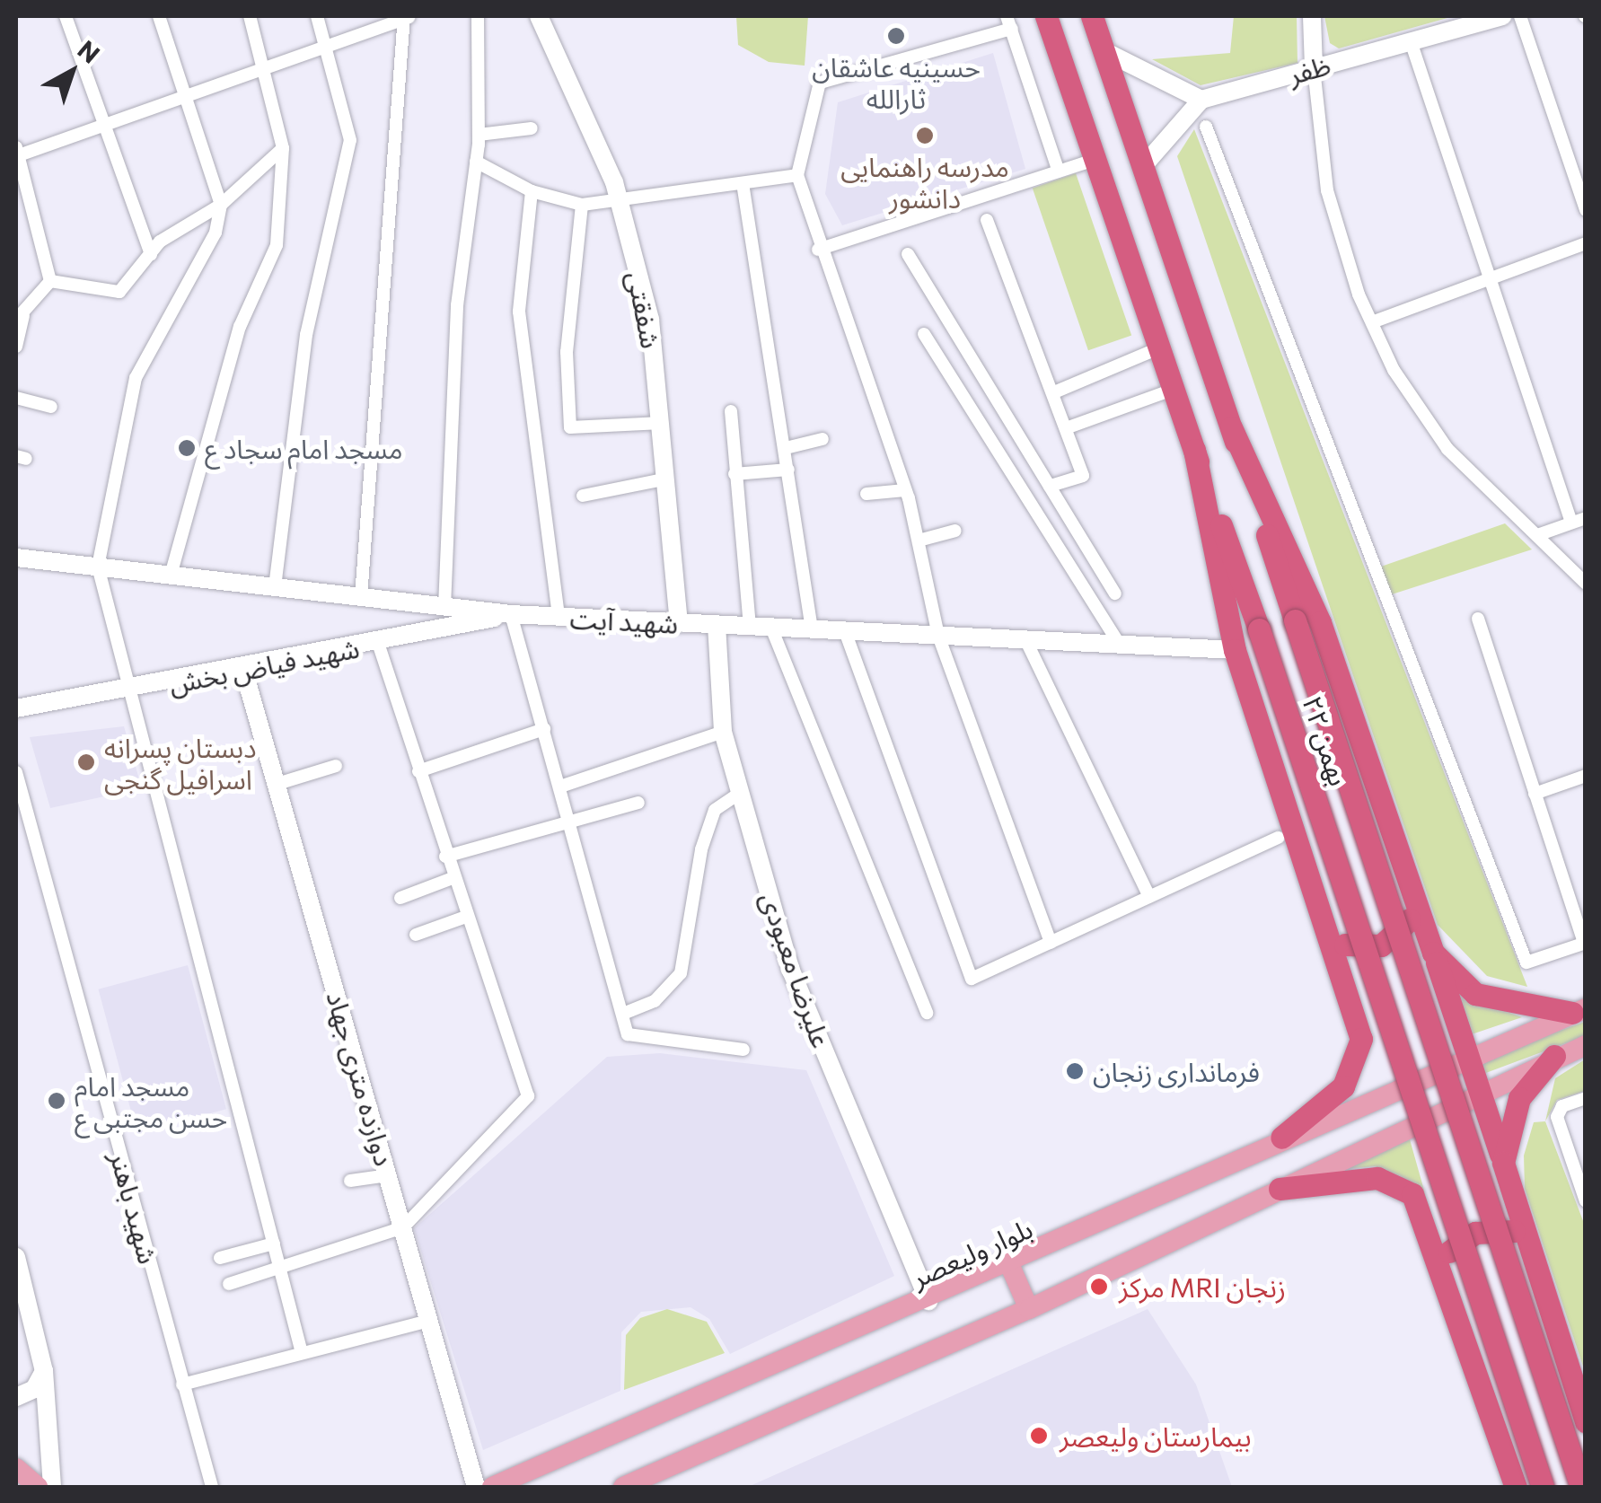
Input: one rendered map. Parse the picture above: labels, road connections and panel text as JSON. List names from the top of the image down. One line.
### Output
{"streets":{"highway":["۲۲ بهمن"],"main road":["بلوار ولیعصر"],"street":["ظفر","شفقتی","شهید آیت","شهید فیاض بخش","علیرضا معبودی","دوازده متری جهاد","شهید باهنر"]},"crossings":[["شفقتی","شهید آیت"],["شهید آیت","شهید فیاض بخش"],["شهید آیت","علیرضا معبودی"],["شهید فیاض بخش","دوازده متری جهاد"],["علیرضا معبودی","بلوار ولیعصر"]],"places":["حسینیه عاشقان ثارالله","مدرسه راهنمایی دانشور","مسجد امام سجاد ع","دبستان پسرانه اسرافیل گنجی","فرمانداری زنجان","مسجد امام حسن مجتبی ع","مرکز MRI زنجان","بیمارستان ولیعصر"],"north":"top right"}
